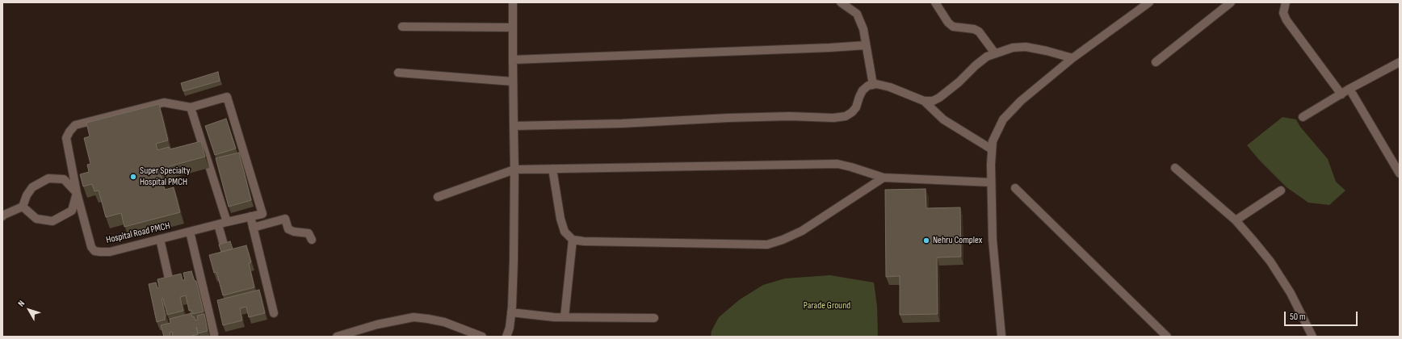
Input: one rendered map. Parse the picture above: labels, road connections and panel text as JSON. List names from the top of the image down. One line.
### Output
{"streets":{"street":["Hospital Road PMCH"]},"parks":["Parade Ground"],"places":["Super Specialty Hospital PMCH","Nehru Complex"],"scale_bar":"50 m","north":"top left"}
